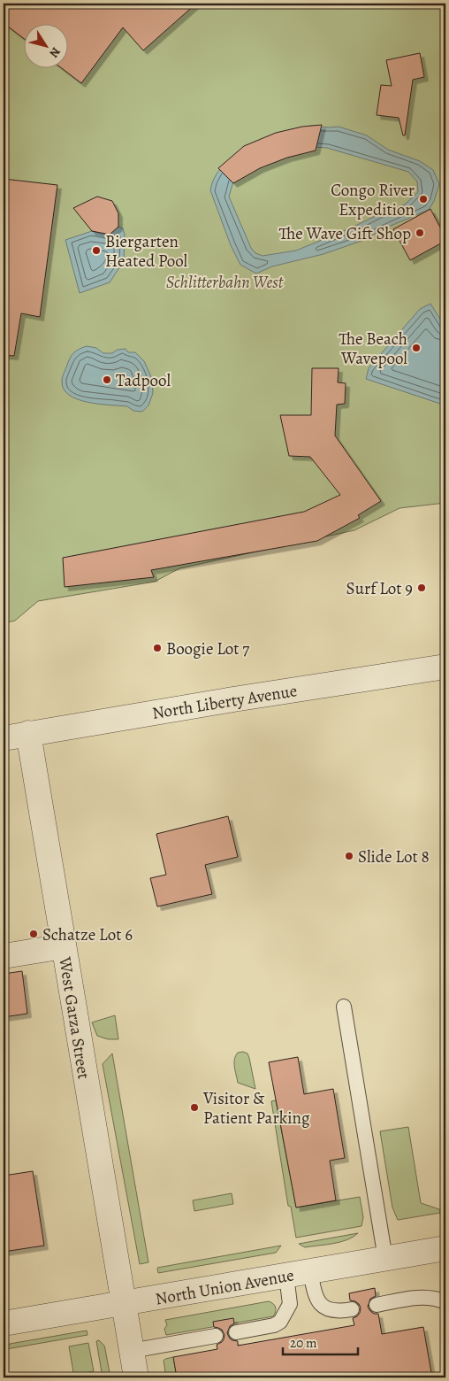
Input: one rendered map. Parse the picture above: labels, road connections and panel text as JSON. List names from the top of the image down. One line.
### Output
{"streets":{"street":["North Liberty Avenue","West Garza Street","North Union Avenue"]},"crossings":[["North Liberty Avenue","West Garza Street"],["West Garza Street","North Union Avenue"]],"parks":["Schlitterbahn West"],"places":["Congo River Expedition","The Wave Gift Shop","Biergarten Heated Pool","The Beach Wavepool","Tadpool","Surf Lot 9","Boogie Lot 7","Slide Lot 8","Schatze Lot 6","Visitor & Patient Parking"],"scale_bar":"20 m","north":"bottom right"}
